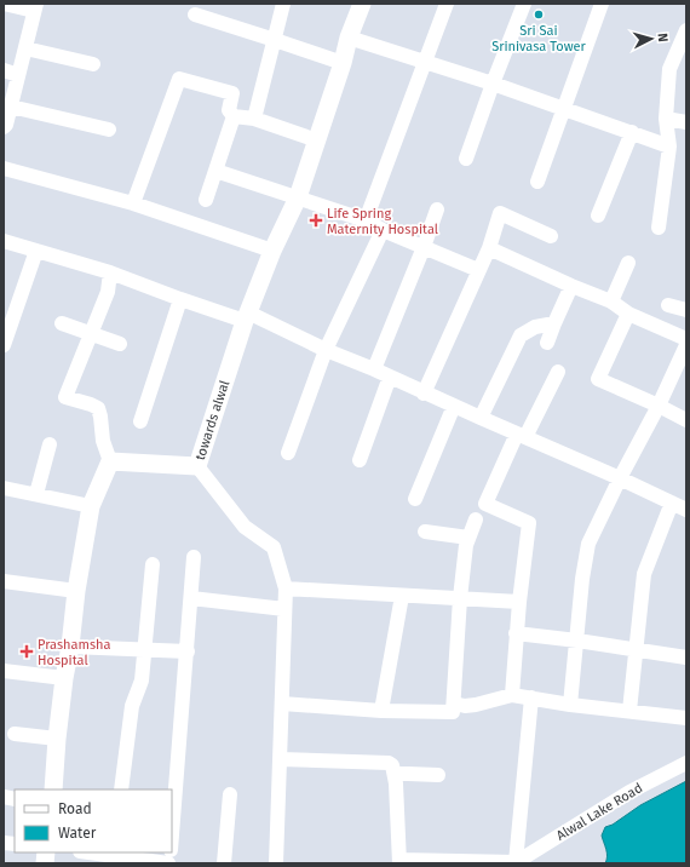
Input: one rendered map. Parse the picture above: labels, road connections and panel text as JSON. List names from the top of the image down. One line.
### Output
{"streets":{"main road":["towards alwal"],"street":["Alwal Lake Road"]},"places":{"other":["Sri Sai Srinivasa Tower"],"health":["Life Spring Maternity Hospital","Prashamsha Hospital"]},"legend":["Road","Water"],"north":"right"}
